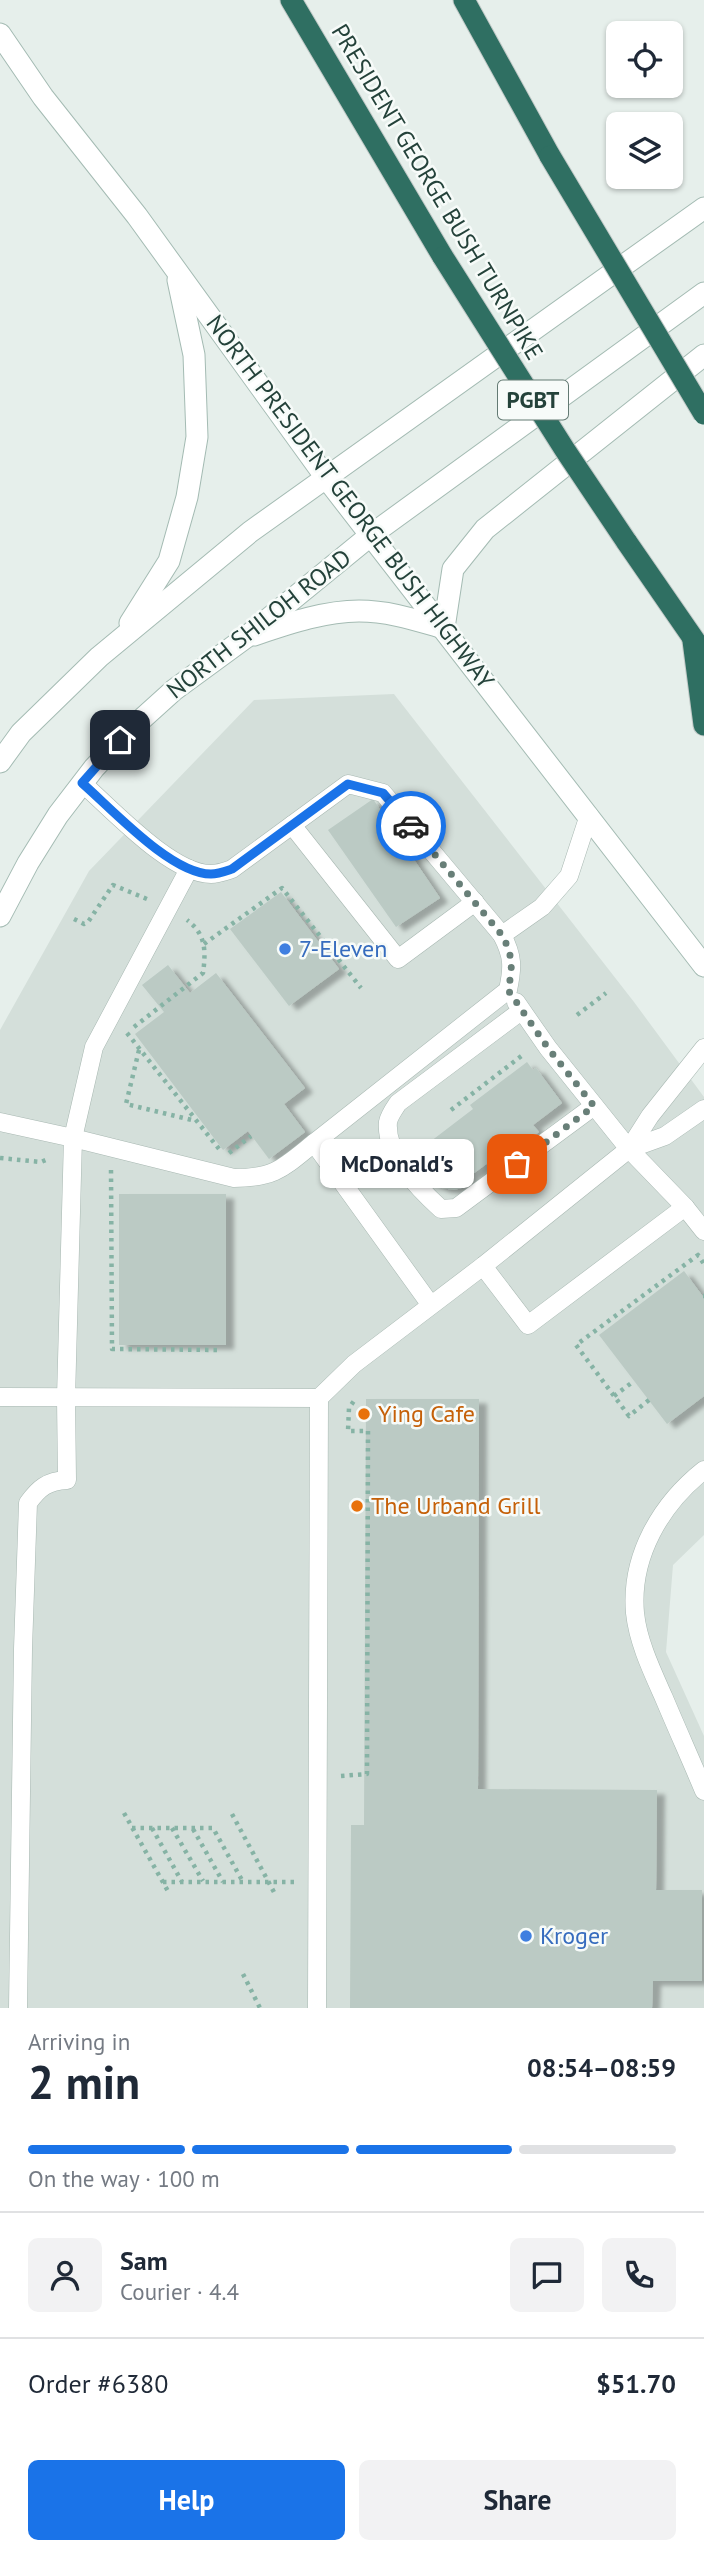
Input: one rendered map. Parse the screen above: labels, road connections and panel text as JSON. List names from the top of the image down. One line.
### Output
{"streets":{"highway":["PRESIDENT GEORGE BUSH TURNPIKE","PGBT"],"main road":["NORTH PRESIDENT GEORGE BUSH HIGHWAY","NORTH SHILOH ROAD"]},"crossings":[["NORTH PRESIDENT GEORGE BUSH HIGHWAY","NORTH SHILOH ROAD"]],"places":["7-Eleven","McDonald's","Ying Cafe","The Urband Grill","Kroger"],"page":{"bubble":"McDonald's","heading":["2 min","Arriving in","08:54–08:59"],"panel":["Sam","Courier · 4.4","Order #6380","$51.70"],"bar":"On the way · 100 m","buttons":["Help","Share"]}}
